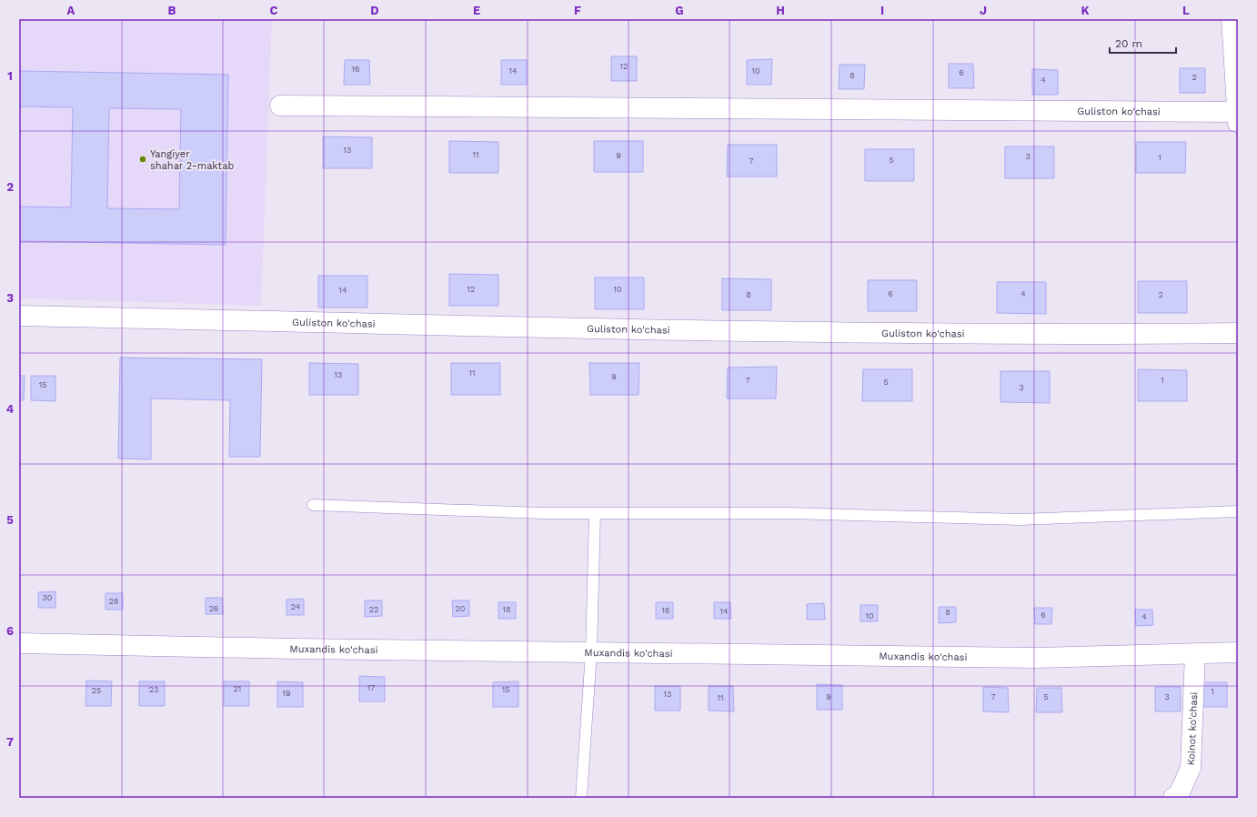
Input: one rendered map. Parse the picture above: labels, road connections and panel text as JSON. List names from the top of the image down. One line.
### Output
{"streets":{"street":["Guliston ko'chasi","Muxandis ko'chasi","Koinot ko'chasi"]},"crossings":[["Muxandis ko'chasi","Koinot ko'chasi"]],"places":["Yangiyer shahar 2-maktab"],"house_numbers":["12","16","14","10","6","8","2","4","13","11","9","3","1","5","7","12","10","14","6","4","8","2","11","13","9","7","1","5","15","3","30","28","24","26","20","22","18","16","14","8","6","10","4","17","21","23","15","25","1","19","13","9","7","5","3","11"],"scale_bar":"20 m","grid":{"columns":["A","B","C","D","E","F","G","H","I","J","K","L"],"rows":["1","2","3","4","5","6","7"]}}
